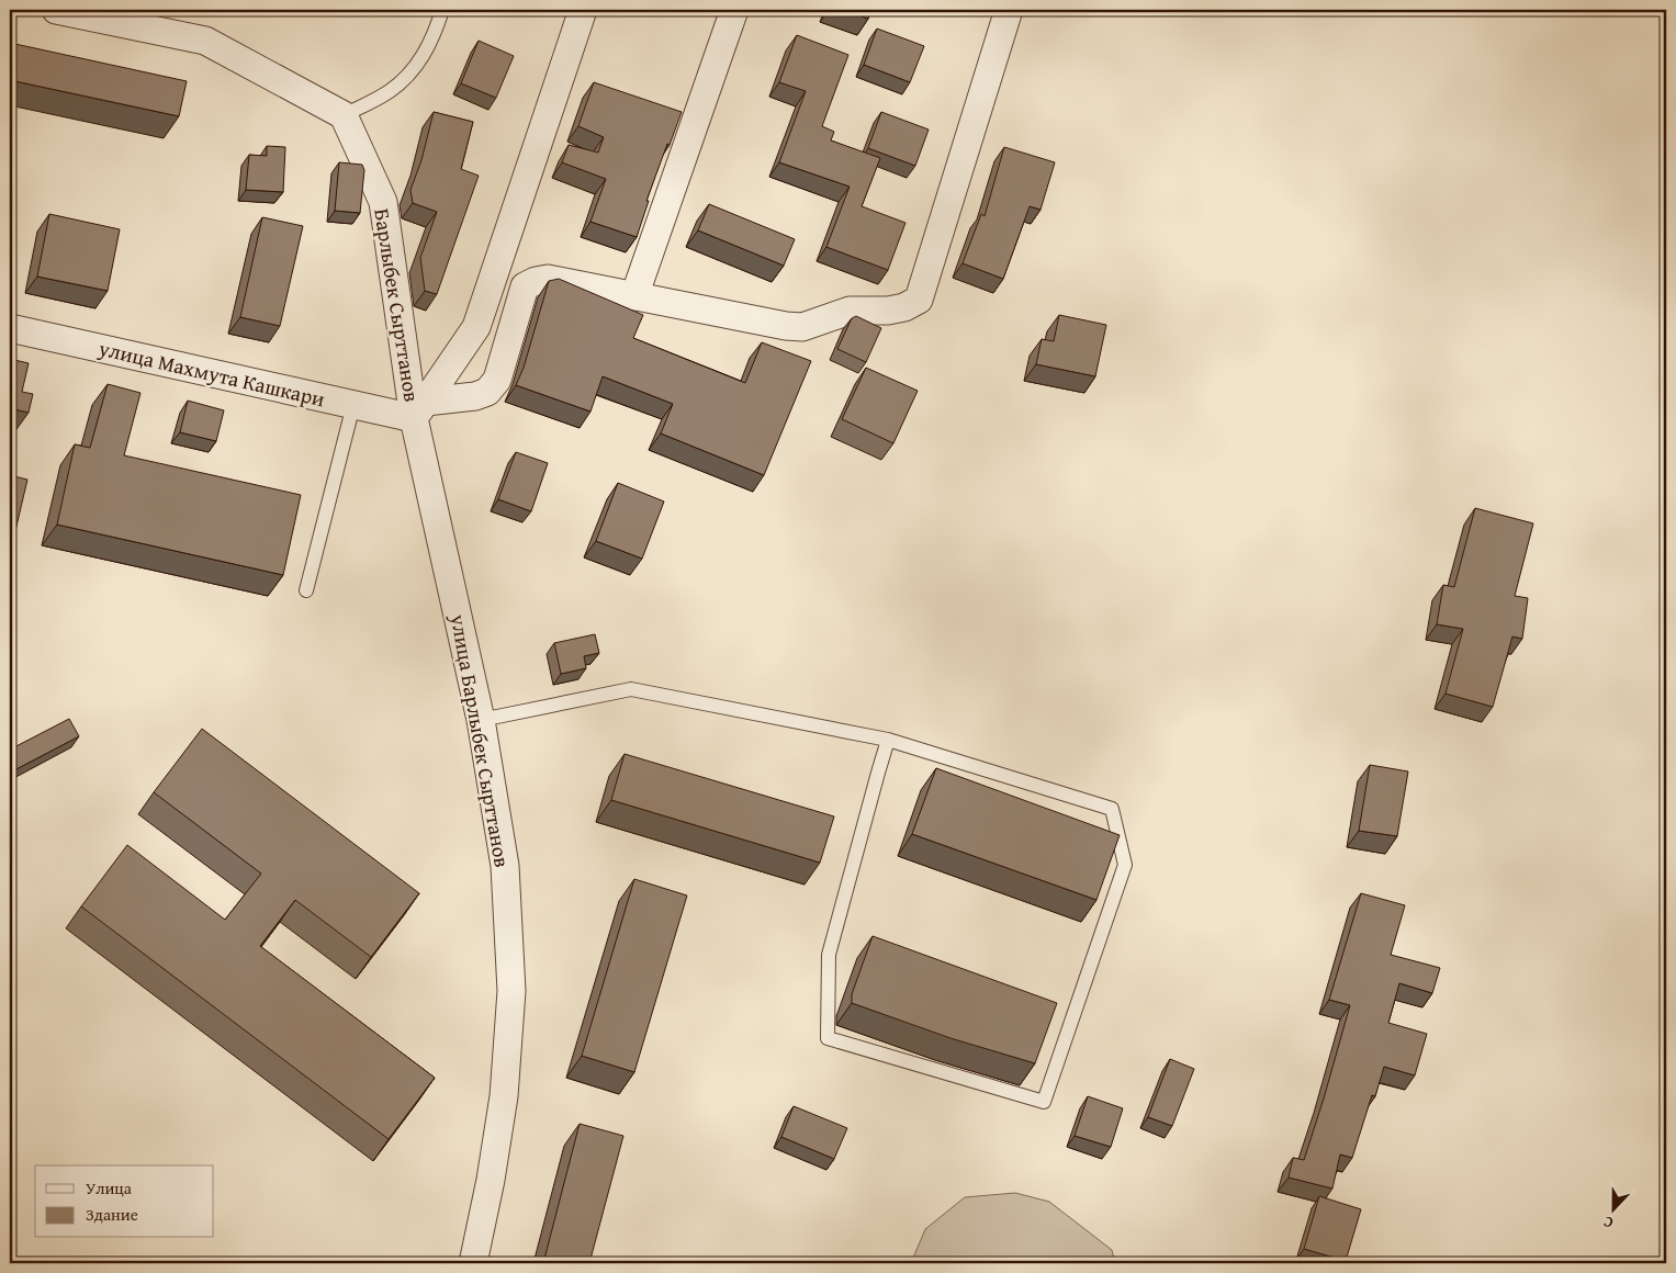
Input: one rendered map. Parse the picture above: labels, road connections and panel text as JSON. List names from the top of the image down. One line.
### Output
{"streets":{"street":["Барлыбек Сырттанов","улица Махмута Кашкари","улица Барлыбек Сырттанов"]},"crossings":[["Барлыбек Сырттанов","улица Махмута Кашкари"],["Барлыбек Сырттанов","улица Барлыбек Сырттанов"],["улица Махмута Кашкари","улица Барлыбек Сырттанов"]],"legend":["Улица","Здание"],"north":"bottom"}
